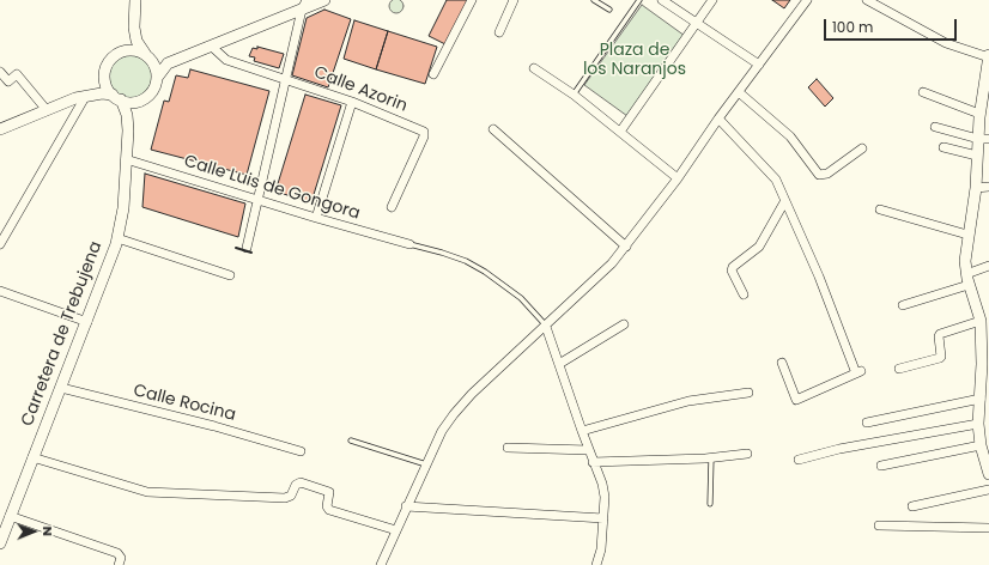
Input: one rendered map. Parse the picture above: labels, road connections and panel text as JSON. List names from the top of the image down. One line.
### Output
{"streets":{"street":["Calle Azorin","Calle Luis de Gongora","Carretera de Trebujena","Calle Rocina"]},"crossings":[["Calle Luis de Gongora","Carretera de Trebujena"],["Carretera de Trebujena","Calle Rocina"]],"parks":["Plaza de los Naranjos"],"scale_bar":"100 m","north":"right"}
